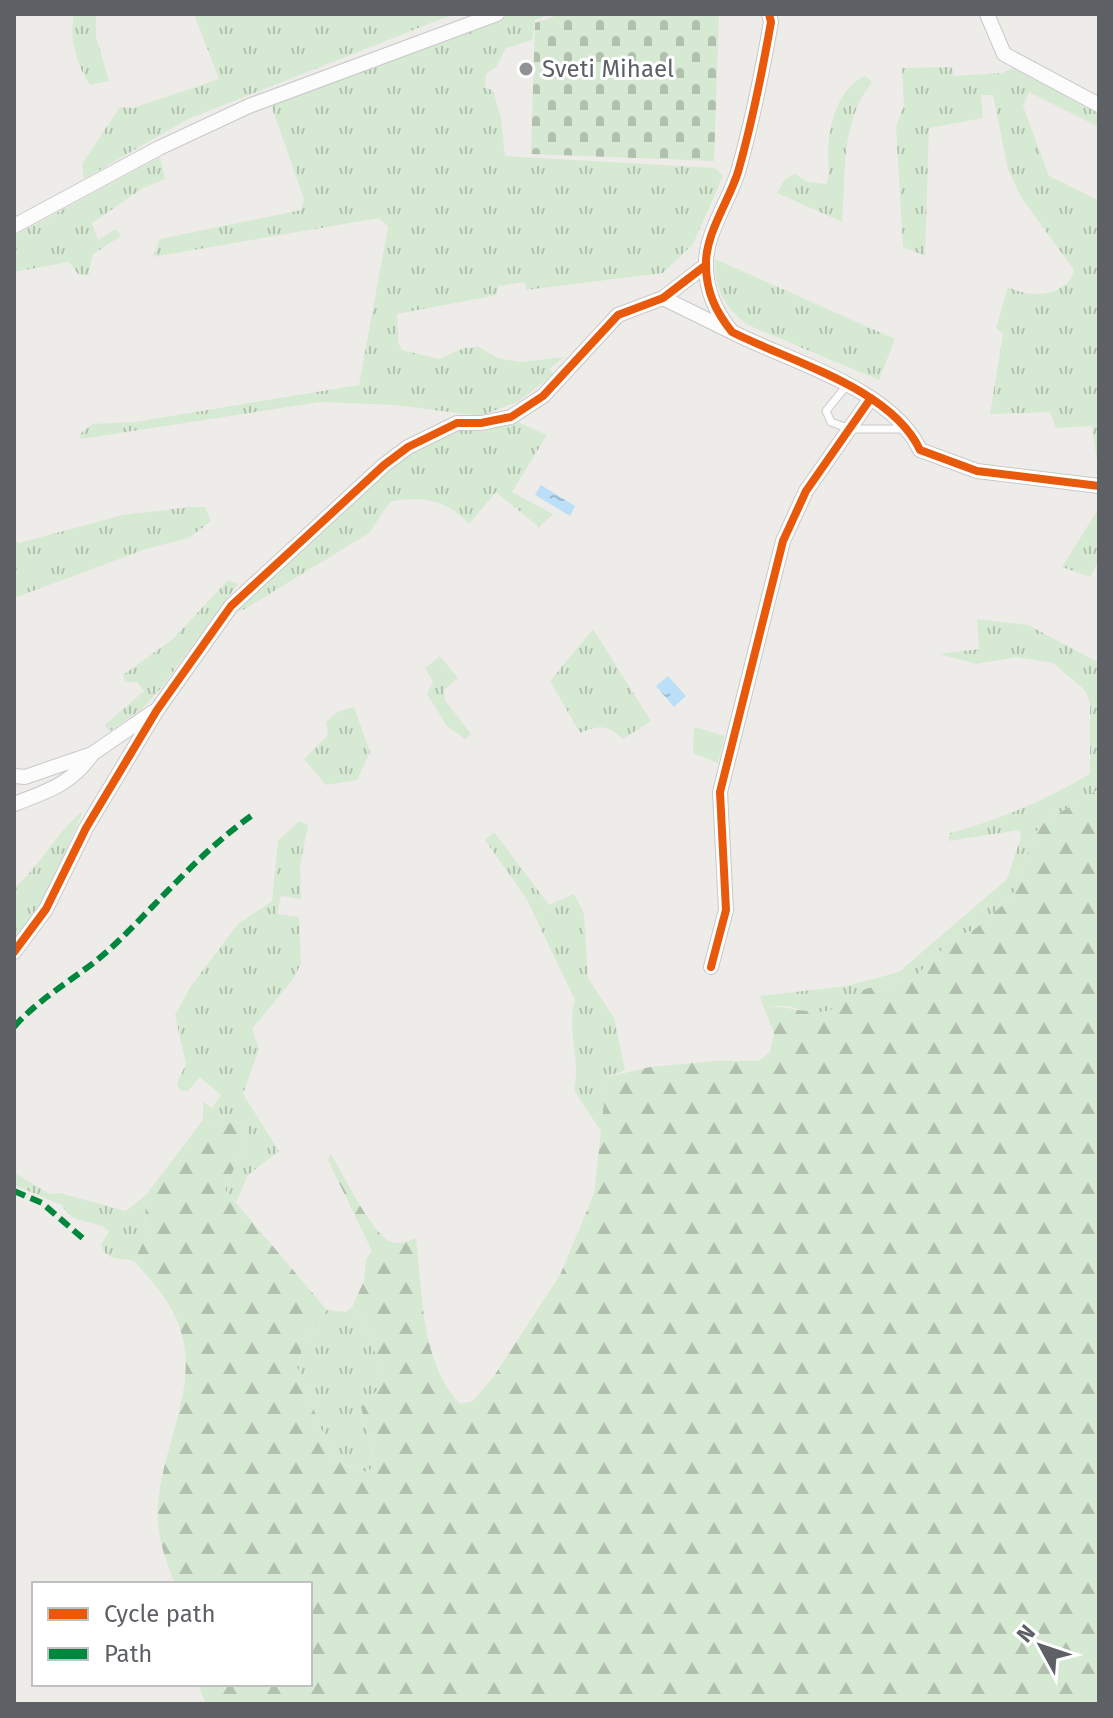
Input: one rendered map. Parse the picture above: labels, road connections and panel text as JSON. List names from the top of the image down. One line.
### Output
{"places":["Sveti Mihael"],"legend":["Cycle path","Path"],"north":"top left"}
